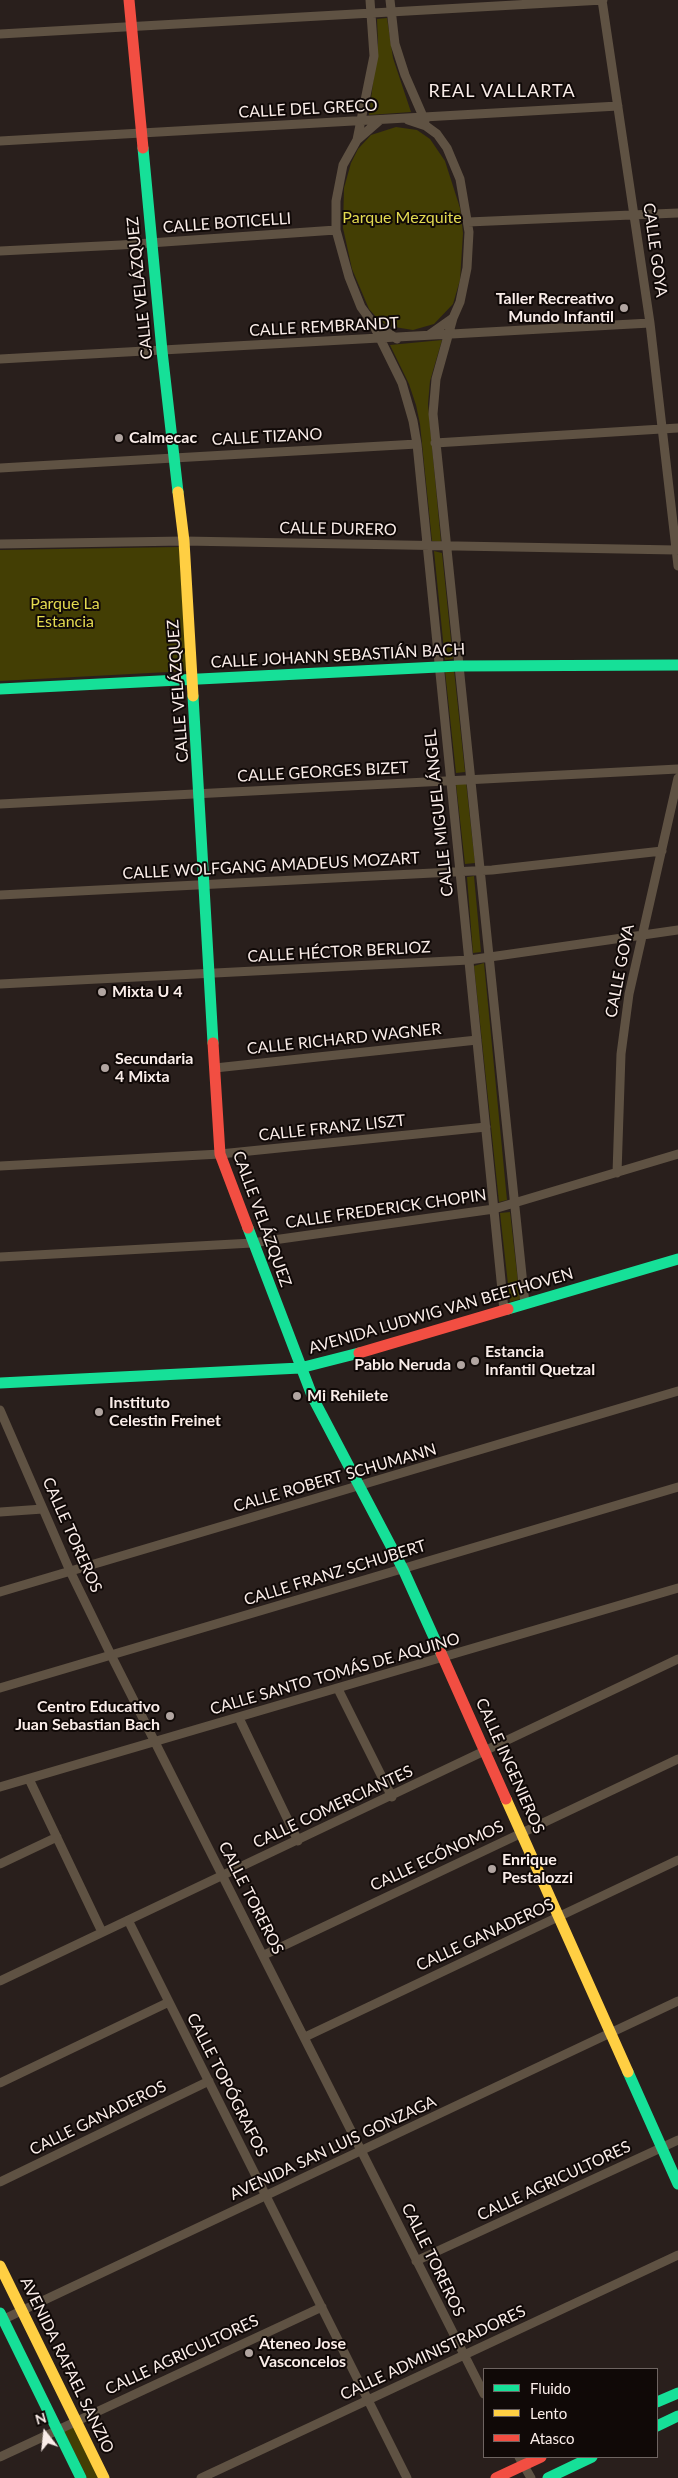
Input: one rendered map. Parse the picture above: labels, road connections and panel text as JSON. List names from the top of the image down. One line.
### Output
{"streets":{"street":["CALLE DEL GRECO","CALLE BOTICELLI","CALLE GOYA","CALLE VELÁZQUEZ","CALLE REMBRANDT","CALLE TIZANO","CALLE DURERO","CALLE JOHANN SEBASTIÁN BACH","CALLE GEORGES BIZET","CALLE MIGUEL ÁNGEL","CALLE WOLFGANG AMADEUS MOZART","CALLE HÉCTOR BERLIOZ","CALLE RICHARD WAGNER","CALLE FRANZ LISZT","CALLE FREDERICK CHOPIN","AVENIDA LUDWIG VAN BEETHOVEN","CALLE ROBERT SCHUMANN","CALLE TOREROS","CALLE FRANZ SCHUBERT","CALLE SANTO TOMÁS DE AQUINO","CALLE INGENIEROS","CALLE COMERCIANTES","CALLE ECÓNOMOS","CALLE GANADEROS","CALLE TOPÓGRAFOS","AVENIDA SAN LUIS GONZAGA","CALLE AGRICULTORES","CALLE ADMINISTRADORES","AVENIDA RAFAEL SANZIO"]},"crossings":[["CALLE DEL GRECO","CALLE VELÁZQUEZ"],["CALLE DEL GRECO","CALLE MIGUEL ÁNGEL"],["CALLE BOTICELLI","CALLE VELÁZQUEZ"],["CALLE BOTICELLI","CALLE MIGUEL ÁNGEL"],["CALLE GOYA","CALLE REMBRANDT"],["CALLE GOYA","CALLE DURERO"],["CALLE GOYA","CALLE WOLFGANG AMADEUS MOZART"],["CALLE GOYA","CALLE HÉCTOR BERLIOZ"],["CALLE GOYA","CALLE FREDERICK CHOPIN"],["CALLE VELÁZQUEZ","CALLE REMBRANDT"],["CALLE VELÁZQUEZ","CALLE TIZANO"],["CALLE VELÁZQUEZ","CALLE DURERO"],["CALLE VELÁZQUEZ","CALLE JOHANN SEBASTIÁN BACH"],["CALLE VELÁZQUEZ","CALLE GEORGES BIZET"],["CALLE VELÁZQUEZ","CALLE WOLFGANG AMADEUS MOZART"],["CALLE VELÁZQUEZ","CALLE HÉCTOR BERLIOZ"],["CALLE VELÁZQUEZ","CALLE RICHARD WAGNER"],["CALLE VELÁZQUEZ","CALLE FRANZ LISZT"],["CALLE VELÁZQUEZ","CALLE FREDERICK CHOPIN"],["CALLE VELÁZQUEZ","AVENIDA LUDWIG VAN BEETHOVEN"],["CALLE VELÁZQUEZ","CALLE INGENIEROS"],["CALLE REMBRANDT","CALLE MIGUEL ÁNGEL"],["CALLE TIZANO","CALLE MIGUEL ÁNGEL"],["CALLE DURERO","CALLE MIGUEL ÁNGEL"],["CALLE JOHANN SEBASTIÁN BACH","CALLE MIGUEL ÁNGEL"],["CALLE GEORGES BIZET","CALLE MIGUEL ÁNGEL"],["CALLE MIGUEL ÁNGEL","CALLE WOLFGANG AMADEUS MOZART"],["CALLE MIGUEL ÁNGEL","CALLE HÉCTOR BERLIOZ"],["CALLE MIGUEL ÁNGEL","CALLE RICHARD WAGNER"],["CALLE MIGUEL ÁNGEL","CALLE FRANZ LISZT"],["CALLE MIGUEL ÁNGEL","CALLE FREDERICK CHOPIN"],["CALLE MIGUEL ÁNGEL","AVENIDA LUDWIG VAN BEETHOVEN"],["AVENIDA LUDWIG VAN BEETHOVEN","CALLE INGENIEROS"],["CALLE ROBERT SCHUMANN","CALLE TOREROS"],["CALLE ROBERT SCHUMANN","CALLE INGENIEROS"],["CALLE TOREROS","CALLE FRANZ SCHUBERT"],["CALLE TOREROS","CALLE SANTO TOMÁS DE AQUINO"],["CALLE TOREROS","CALLE COMERCIANTES"],["CALLE TOREROS","CALLE ECÓNOMOS"],["CALLE TOREROS","CALLE GANADEROS"],["CALLE TOREROS","AVENIDA SAN LUIS GONZAGA"],["CALLE TOREROS","CALLE AGRICULTORES"],["CALLE TOREROS","CALLE ADMINISTRADORES"],["CALLE FRANZ SCHUBERT","CALLE INGENIEROS"],["CALLE SANTO TOMÁS DE AQUINO","CALLE INGENIEROS"],["CALLE INGENIEROS","CALLE COMERCIANTES"],["CALLE INGENIEROS","CALLE ECÓNOMOS"],["CALLE INGENIEROS","CALLE GANADEROS"],["CALLE INGENIEROS","AVENIDA SAN LUIS GONZAGA"],["CALLE INGENIEROS","CALLE AGRICULTORES"],["CALLE COMERCIANTES","CALLE TOPÓGRAFOS"],["CALLE GANADEROS","CALLE TOPÓGRAFOS"],["CALLE TOPÓGRAFOS","AVENIDA SAN LUIS GONZAGA"],["CALLE TOPÓGRAFOS","CALLE AGRICULTORES"],["CALLE TOPÓGRAFOS","CALLE ADMINISTRADORES"],["AVENIDA SAN LUIS GONZAGA","AVENIDA RAFAEL SANZIO"],["CALLE AGRICULTORES","AVENIDA RAFAEL SANZIO"]],"districts":["REAL VALLARTA"],"parks":["Parque Mezquite","Parque La Estancia"],"places":["Taller Recreativo Mundo Infantil","Calmecac","Mixta U 4","Secundaria 4 Mixta","Estancia Infantil Quetzal","Pablo Neruda","Mi Rehilete","Instituto Celestin Freinet","Centro Educativo Juan Sebastian Bach","Enrique Pestalozzi","Ateneo Jose Vasconcelos"],"legend":["Fluido","Lento","Atasco"],"north":"top"}
